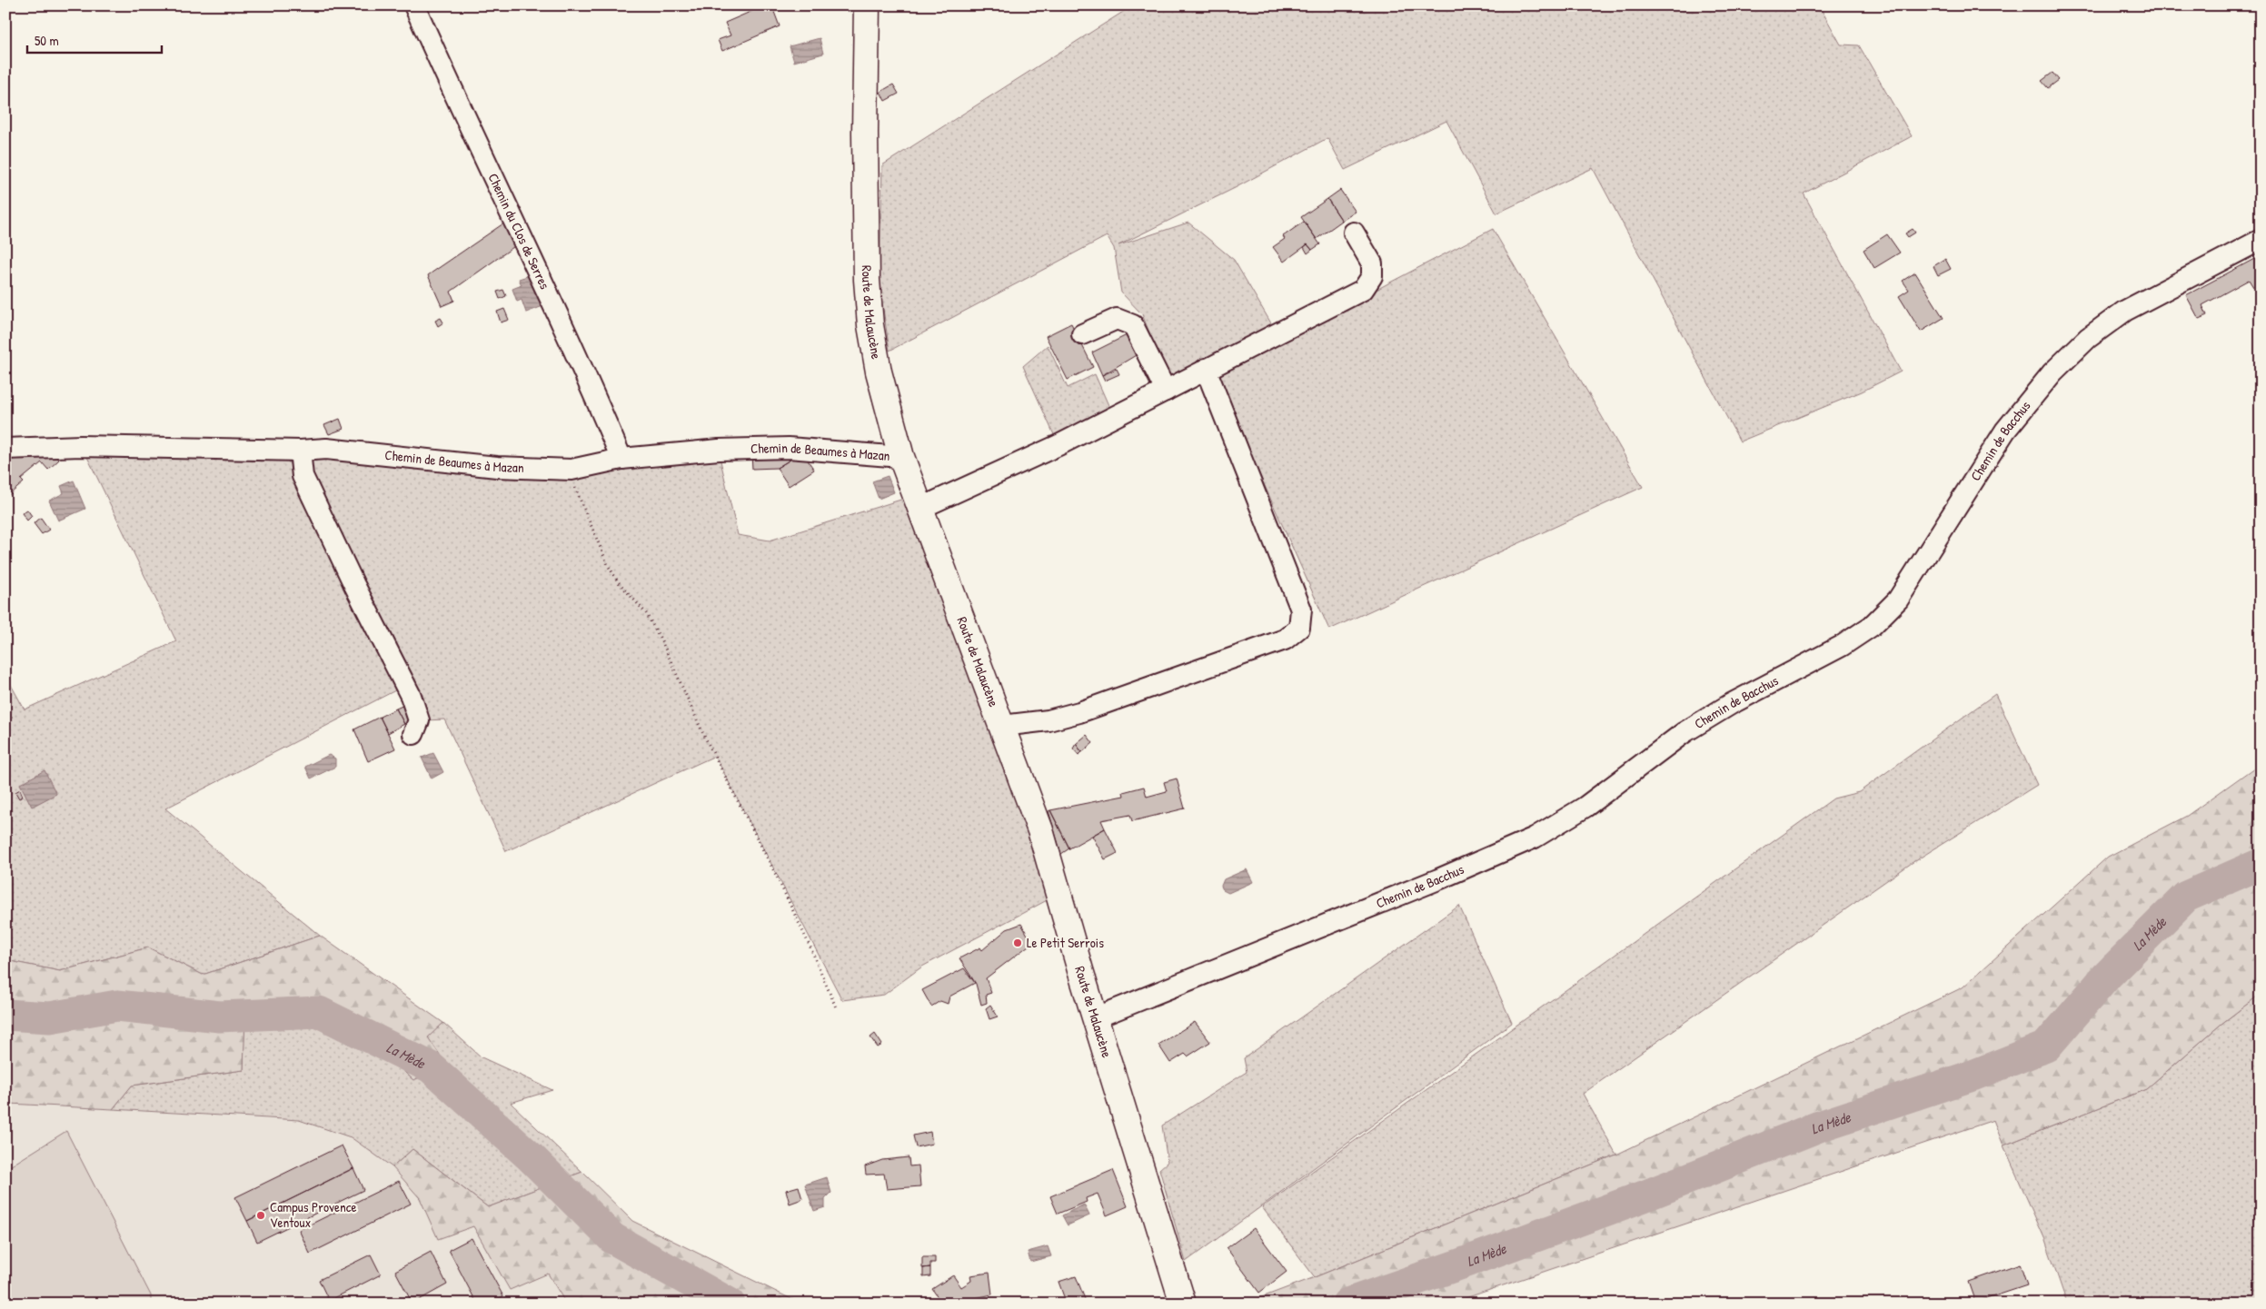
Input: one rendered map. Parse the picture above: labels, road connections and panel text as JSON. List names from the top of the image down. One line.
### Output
{"streets":{"main road":["Route de Malaucène"],"street":["Chemin du Clos de Serres","Chemin de Bacchus","Chemin de Beaumes à Mazan"]},"crossings":[["Chemin du Clos de Serres","Chemin de Beaumes à Mazan"],["Route de Malaucène","Chemin de Bacchus"],["Route de Malaucène","Chemin de Beaumes à Mazan"]],"water":["La Mède"],"places":["Le Petit Serrois","Campus Provence Ventoux"],"scale_bar":"50 m"}
